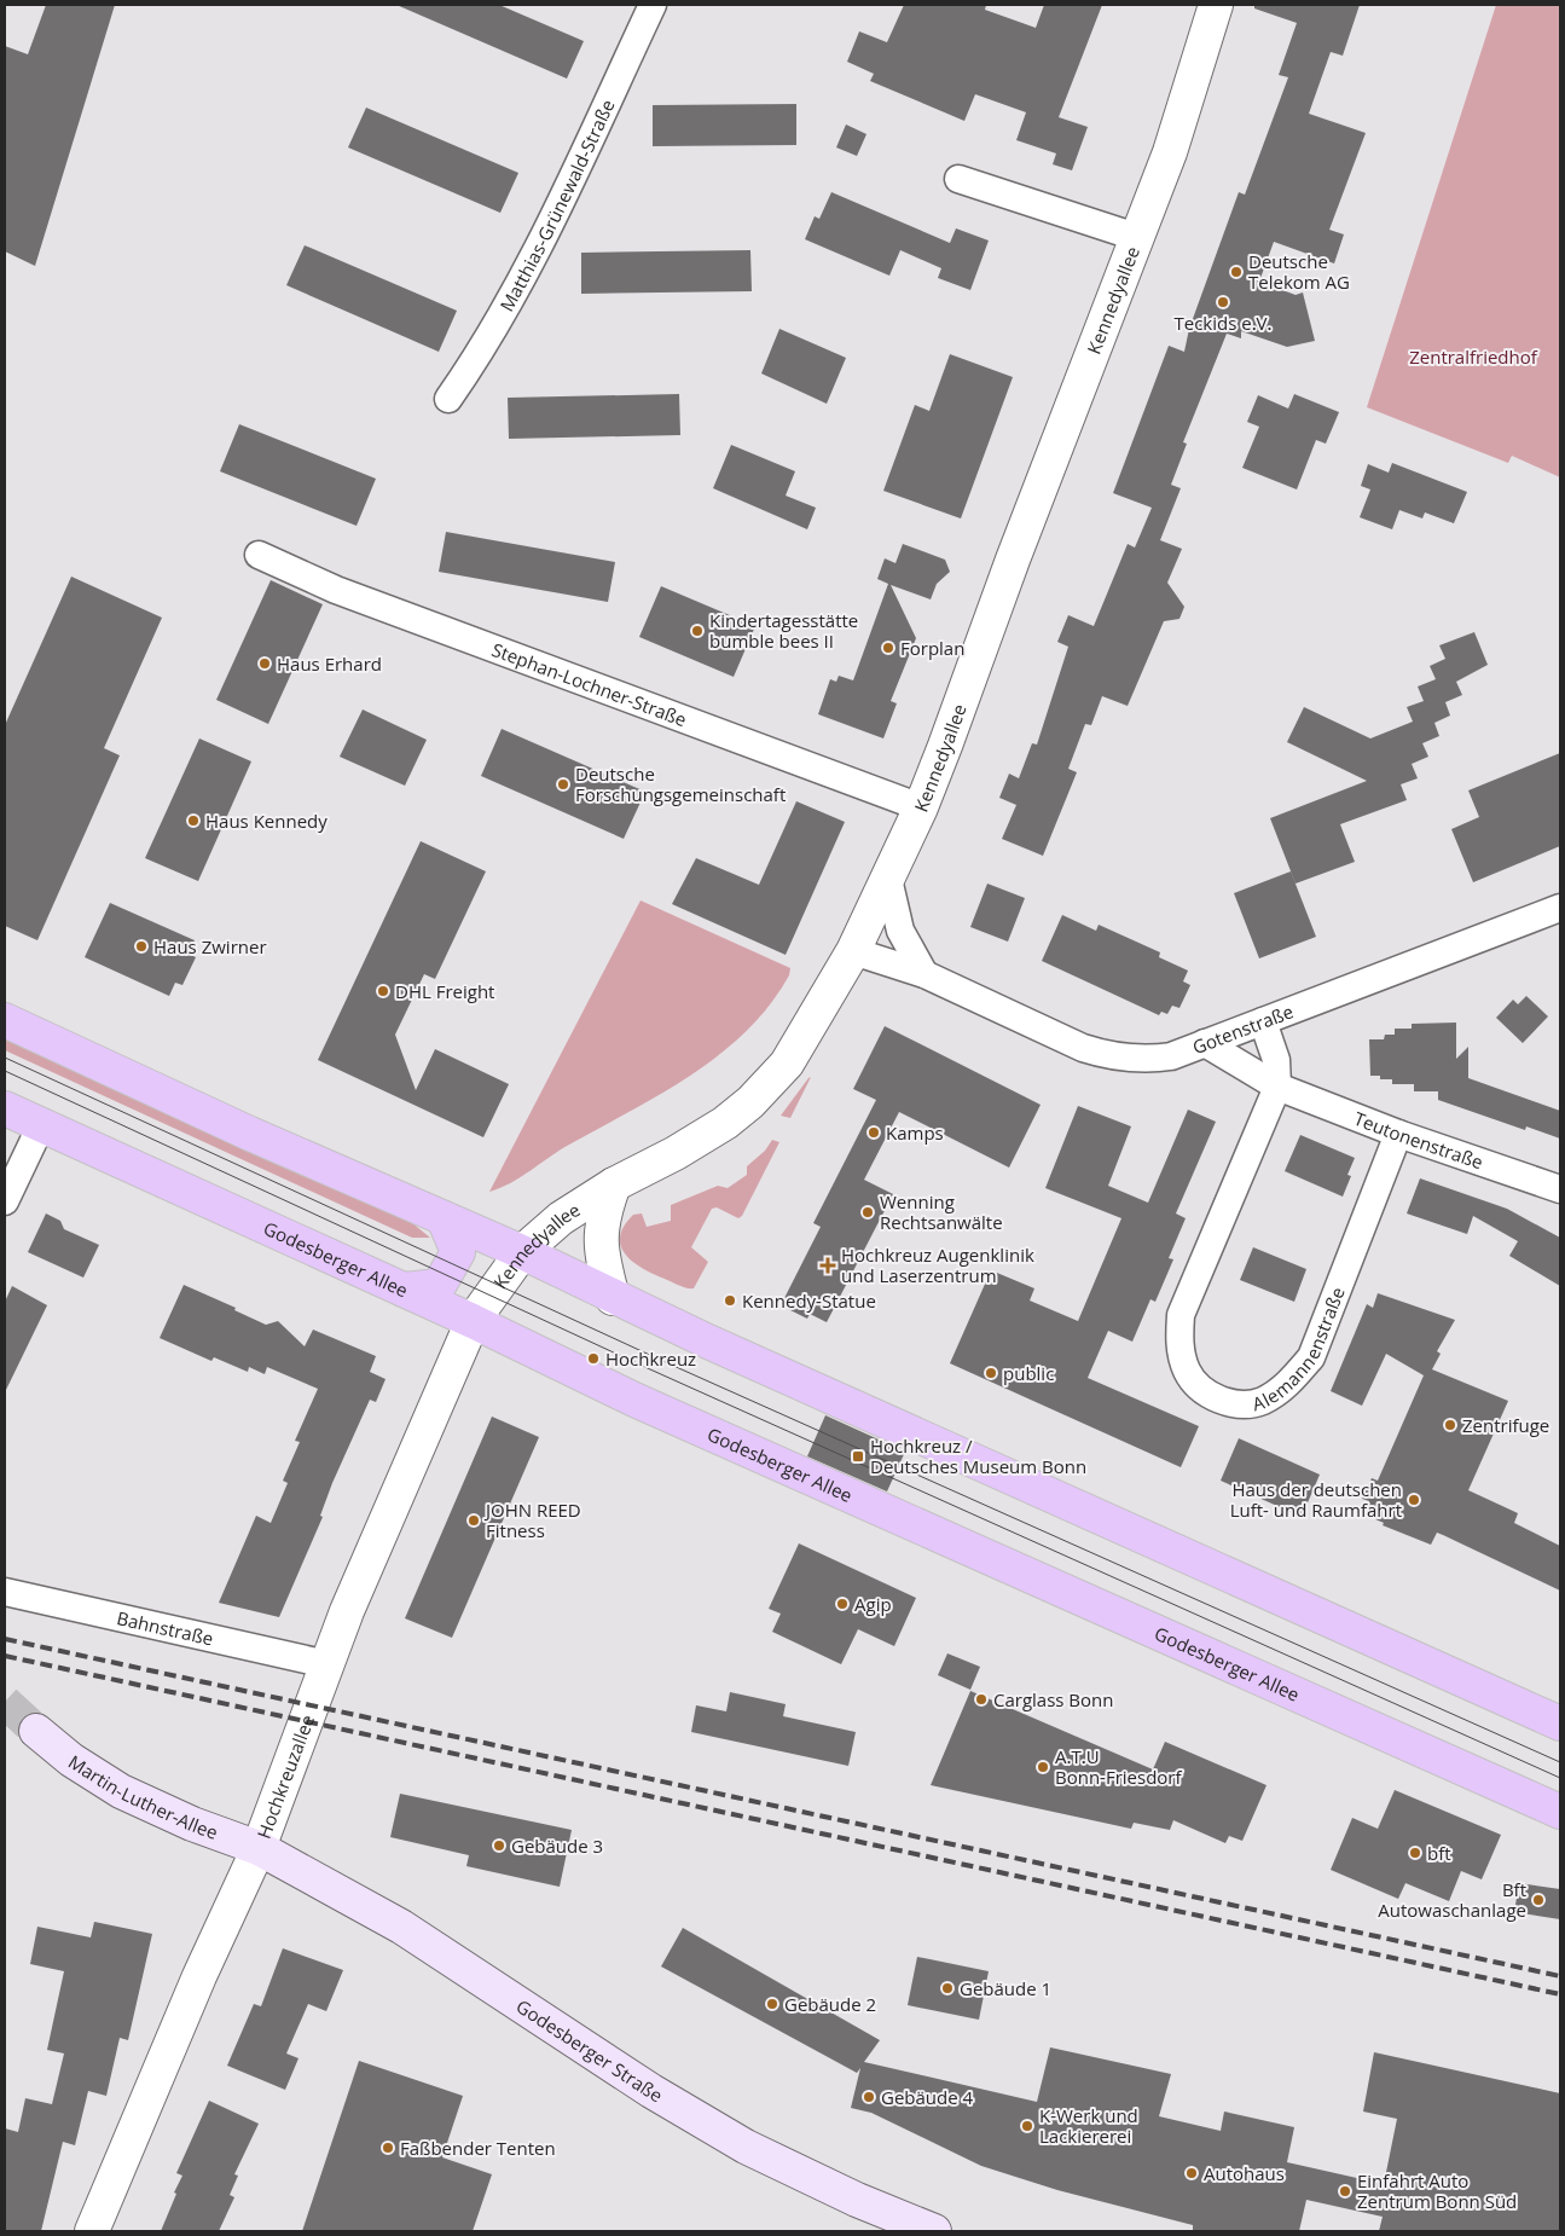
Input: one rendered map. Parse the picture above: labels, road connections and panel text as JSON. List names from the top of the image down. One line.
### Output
{"streets":{"main road":["Godesberger Allee","Martin-Luther-Allee","Godesberger Straße"],"street":["Matthias-Grünewald-Straße","Kennedyallee","Stephan-Lochner-Straße","Gotenstraße","Teutonenstraße","Alemannenstraße","Bahnstraße","Hochkreuzallee"]},"crossings":[["Kennedyallee","Stephan-Lochner-Straße"],["Kennedyallee","Gotenstraße"],["Kennedyallee","Godesberger Allee"],["Kennedyallee","Hochkreuzallee"],["Gotenstraße","Teutonenstraße"],["Teutonenstraße","Alemannenstraße"],["Godesberger Allee","Hochkreuzallee"],["Bahnstraße","Hochkreuzallee"],["Hochkreuzallee","Martin-Luther-Allee"],["Hochkreuzallee","Godesberger Straße"],["Martin-Luther-Allee","Godesberger Straße"]],"parks":["Zentralfriedhof"],"places":{"other":["Deutsche Telekom AG","Teckids e.V.","Kindertagesstätte bumble bees II","Forplan","Haus Erhard","Deutsche Forschungsgemeinschaft","Haus Kennedy","Haus Zwirner","DHL Freight","Kamps","Wenning Rechtsanwälte","Kennedy-Statue","Hochkreuz","public","Zentrifuge","Haus der deutschen Luft- und Raumfahrt","JOHN REED Fitness","Agip","Carglass Bonn","A.T.U Bonn-Friesdorf","Gebäude 3","bft","Bft Autowaschanlage","Gebäude 1","Gebäude 2","Gebäude 4","K-Werk und Lackiererei","Faßbender Tenten","Autohaus","Einfahrt Auto Zentrum Bonn Süd"],"health":["Hochkreuz Augenklinik und Laserzentrum"],"transit":["Hochkreuz / Deutsches Museum Bonn"]}}
